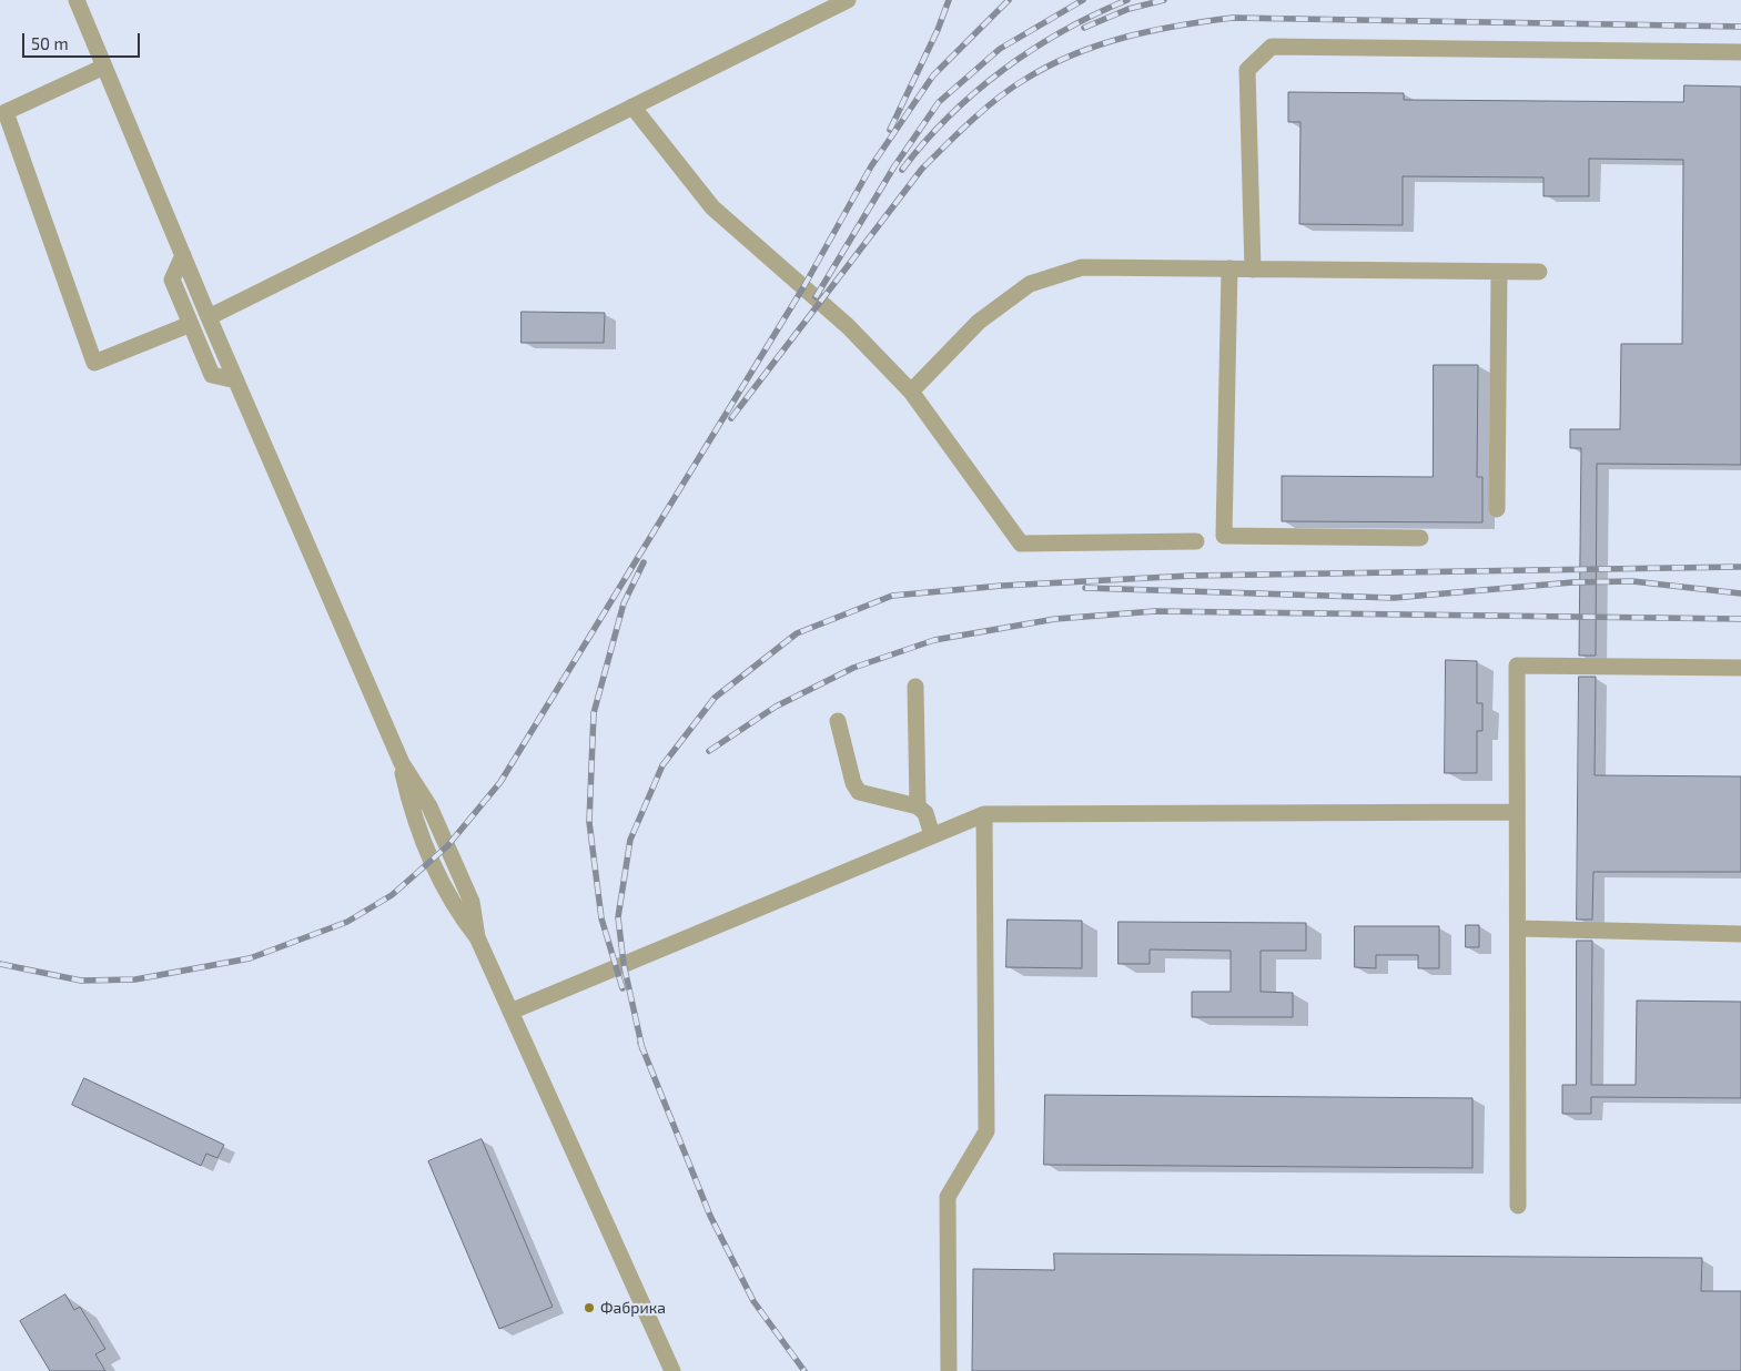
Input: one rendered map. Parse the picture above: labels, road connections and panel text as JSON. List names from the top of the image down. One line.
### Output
{"places":["Фабрика"],"scale_bar":"50 m"}
